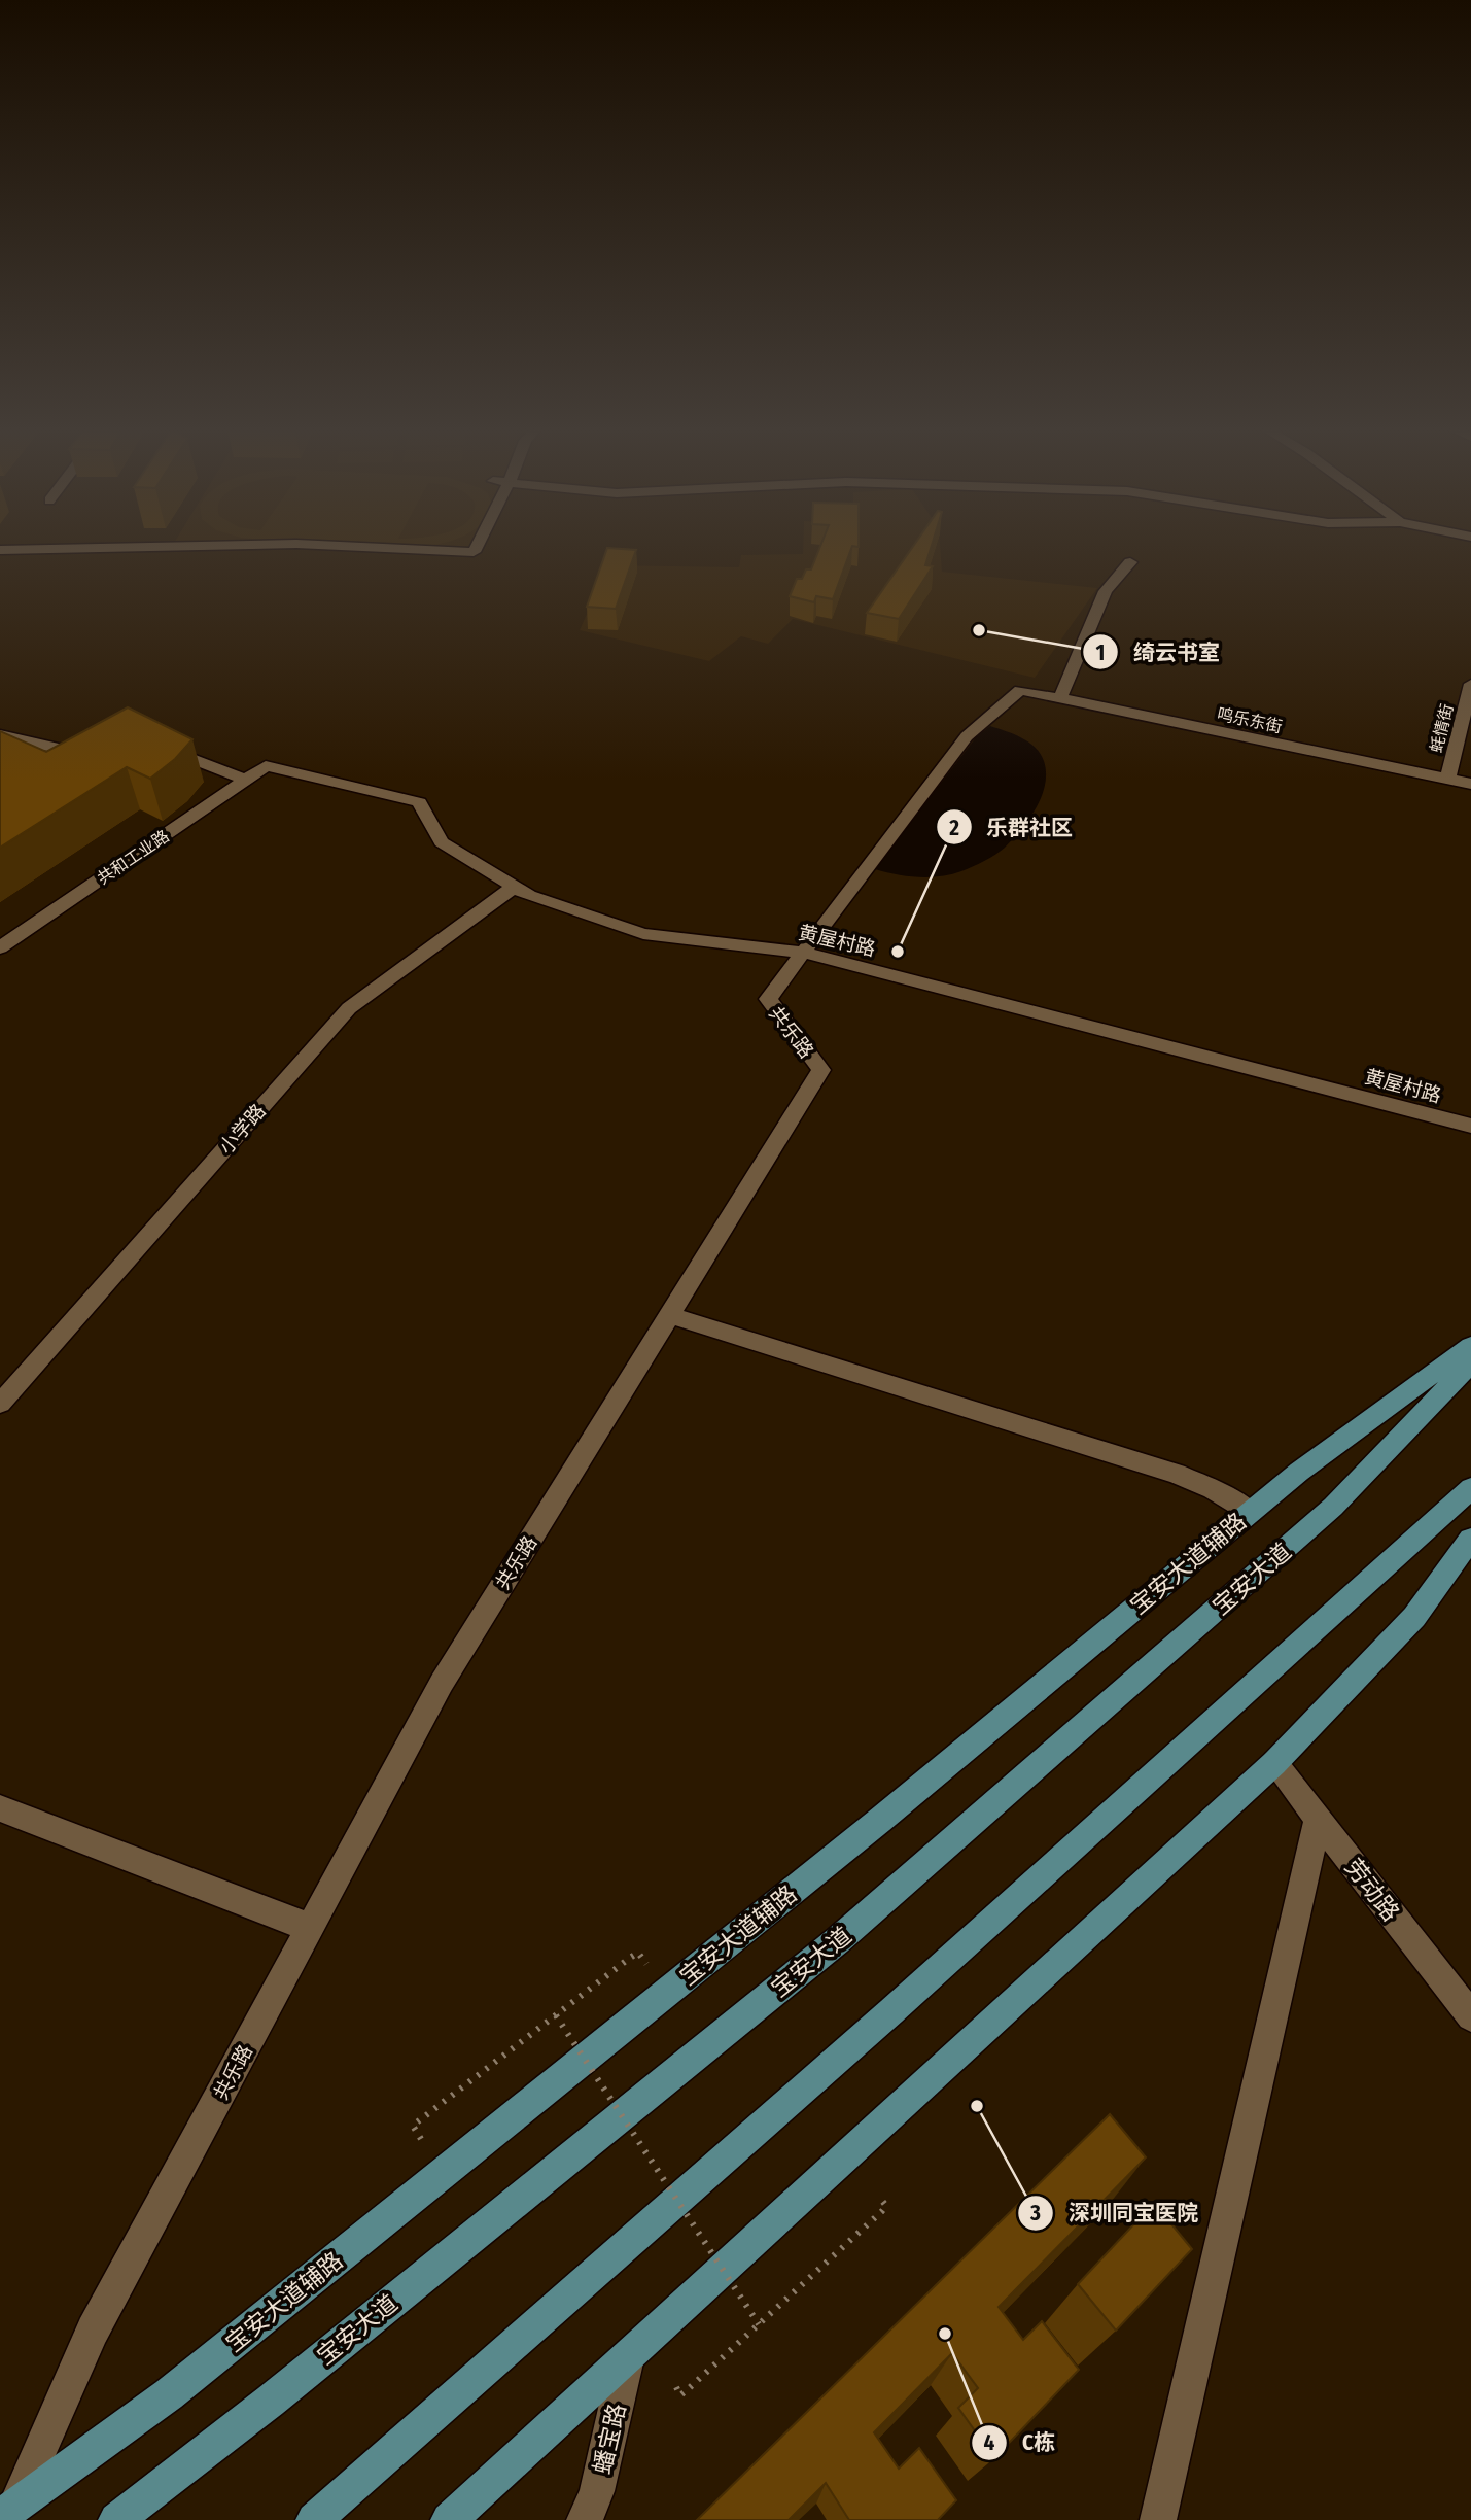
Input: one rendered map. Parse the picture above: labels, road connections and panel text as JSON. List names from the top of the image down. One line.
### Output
{"streets":{"main road":["宝安大道辅路","宝安大道"],"street":["鸣乐东街","蚝情街","共和工业路","黄屋村路","共乐路","小学路","劳动路","蟠宝路"]},"crossings":[["鸣乐东街","蚝情街"],["鸣乐东街","共乐路"],["共和工业路","黄屋村路"],["黄屋村路","共乐路"],["黄屋村路","小学路"],["共乐路","宝安大道辅路"]],"places":["绮云书室","乐群社区","深圳同宝医院","C栋"]}
